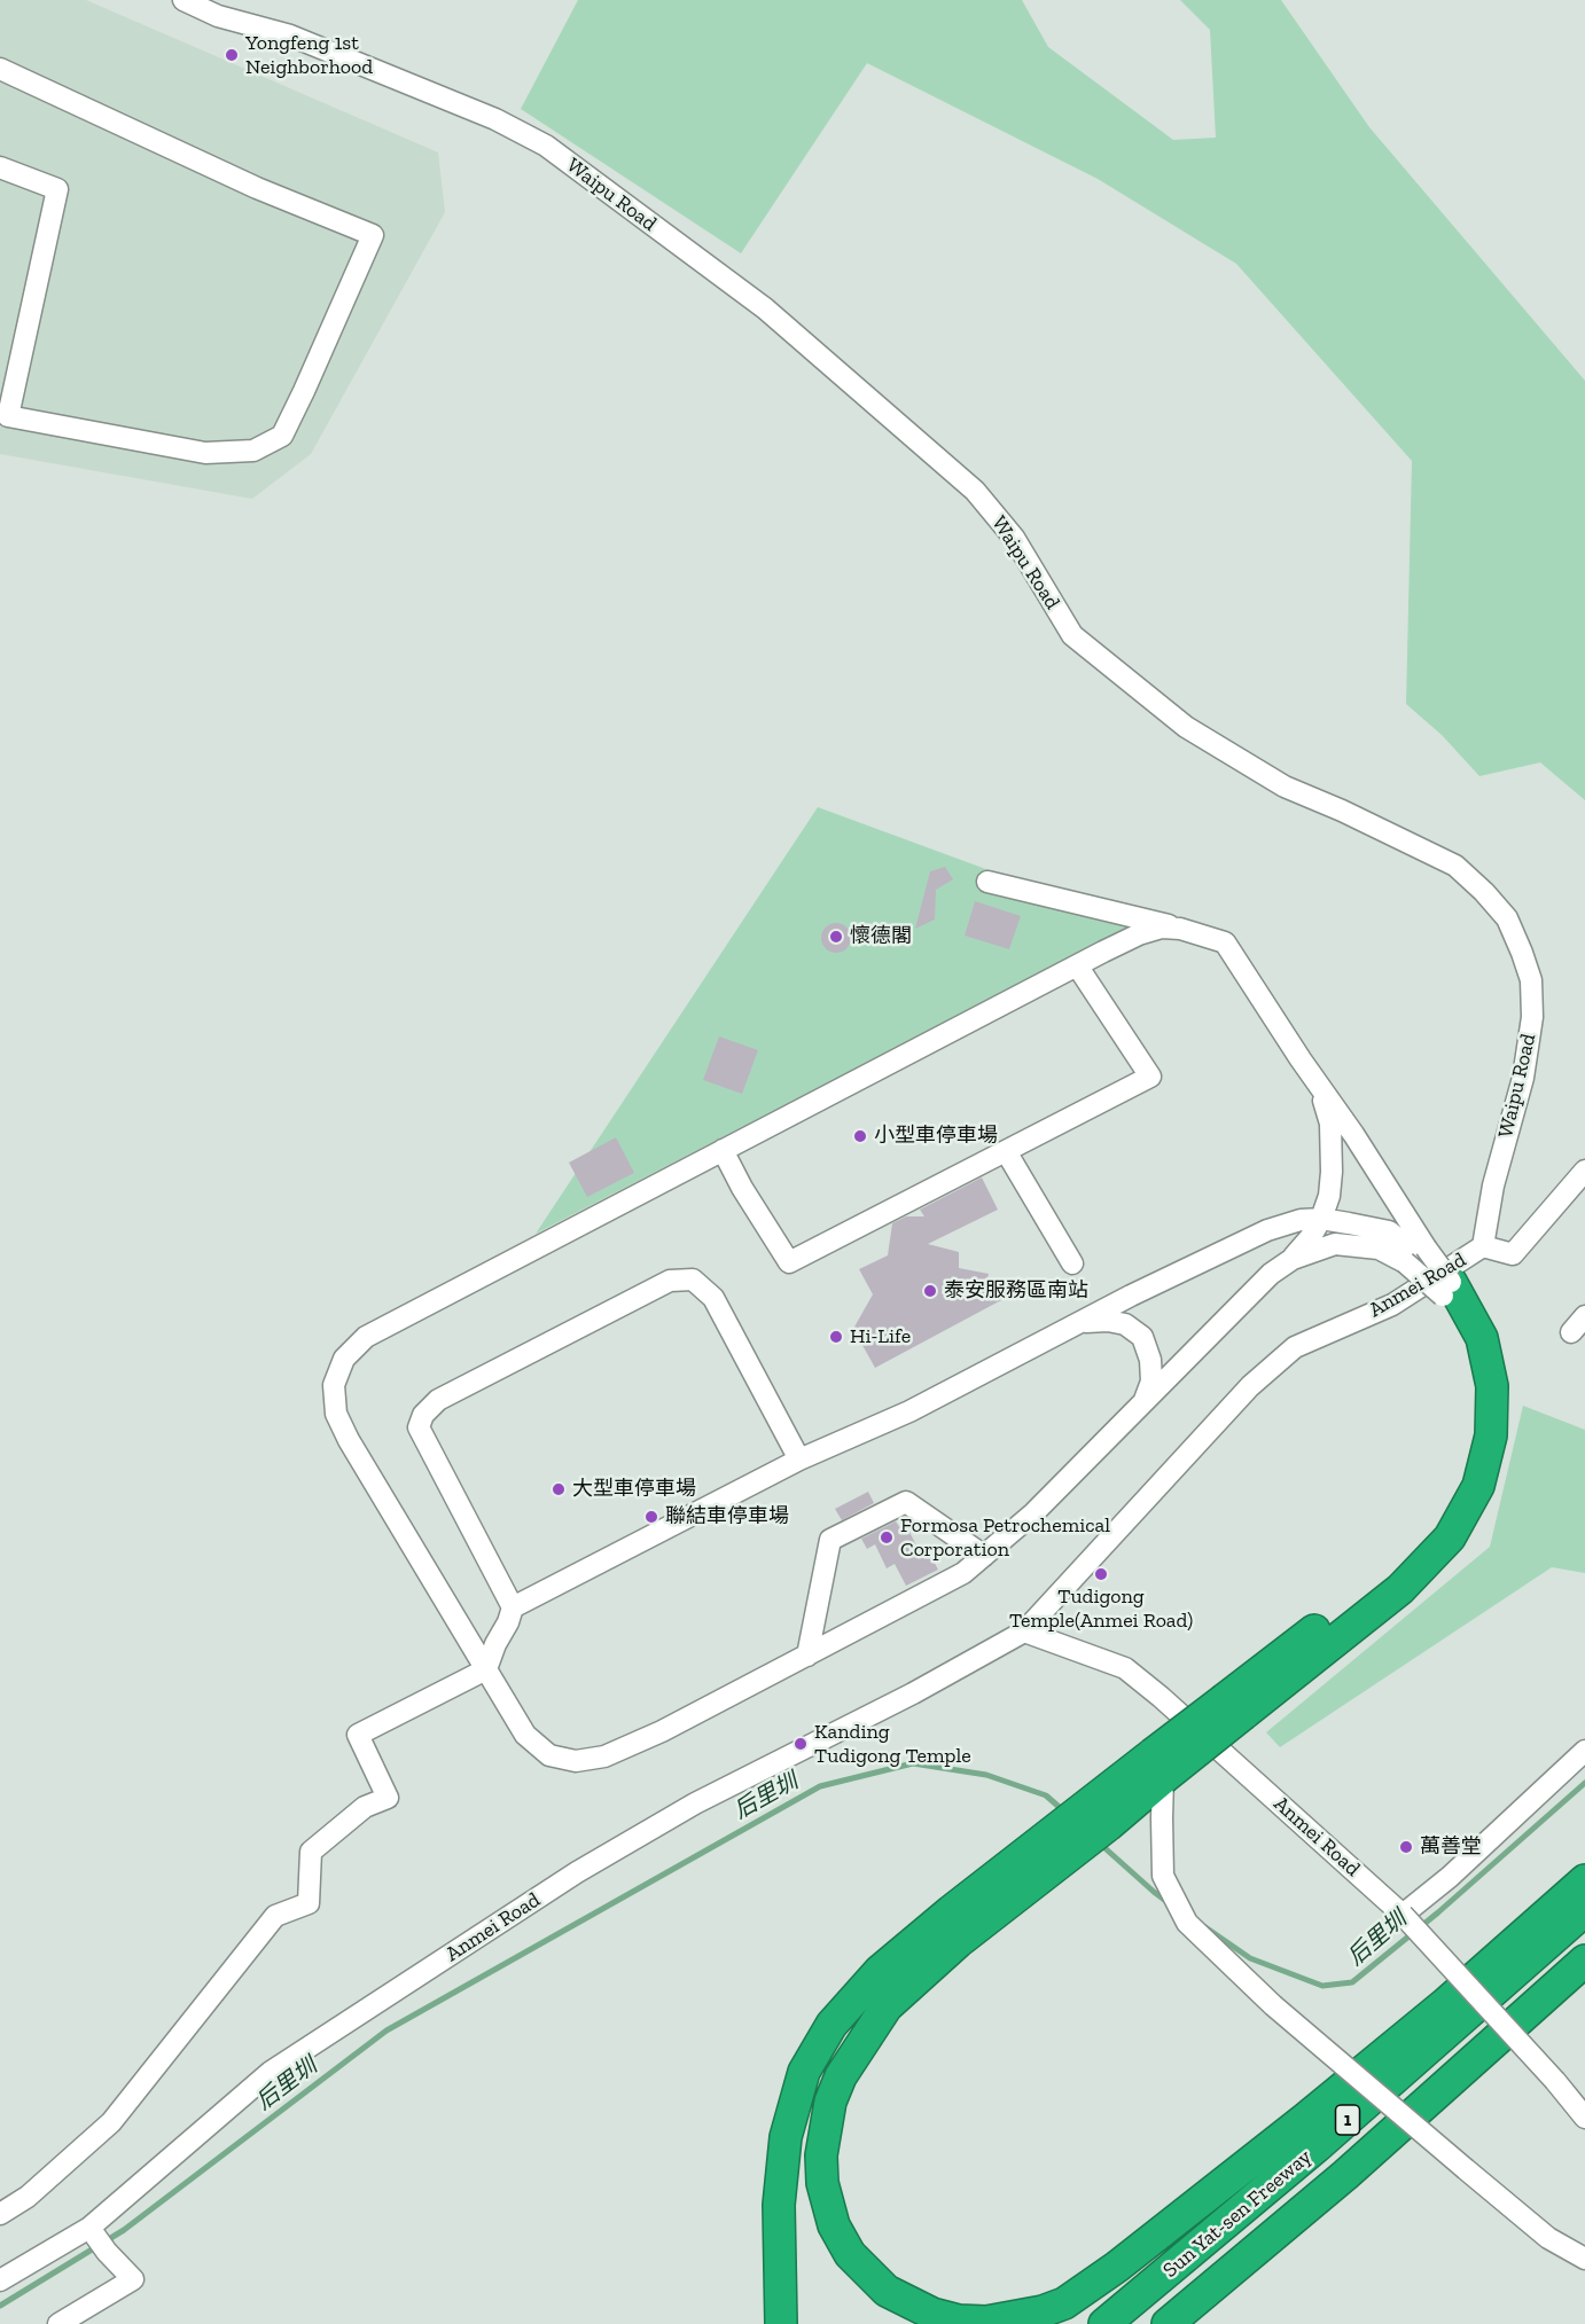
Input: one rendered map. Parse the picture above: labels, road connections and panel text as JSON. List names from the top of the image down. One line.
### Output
{"streets":{"highway":["1","Sun Yat-sen Freeway"],"street":["Waipu Road","Anmei Road"]},"crossings":[["Waipu Road","Anmei Road"]],"water":["后里圳"],"places":["Yongfeng 1st Neighborhood","懷德閣","小型車停車場","泰安服務區南站","Hi-Life","大型車停車場","聯結車停車場","Formosa Petrochemical Corporation","Tudigong Temple(Anmei Road)","Kanding Tudigong Temple","萬善堂"]}
